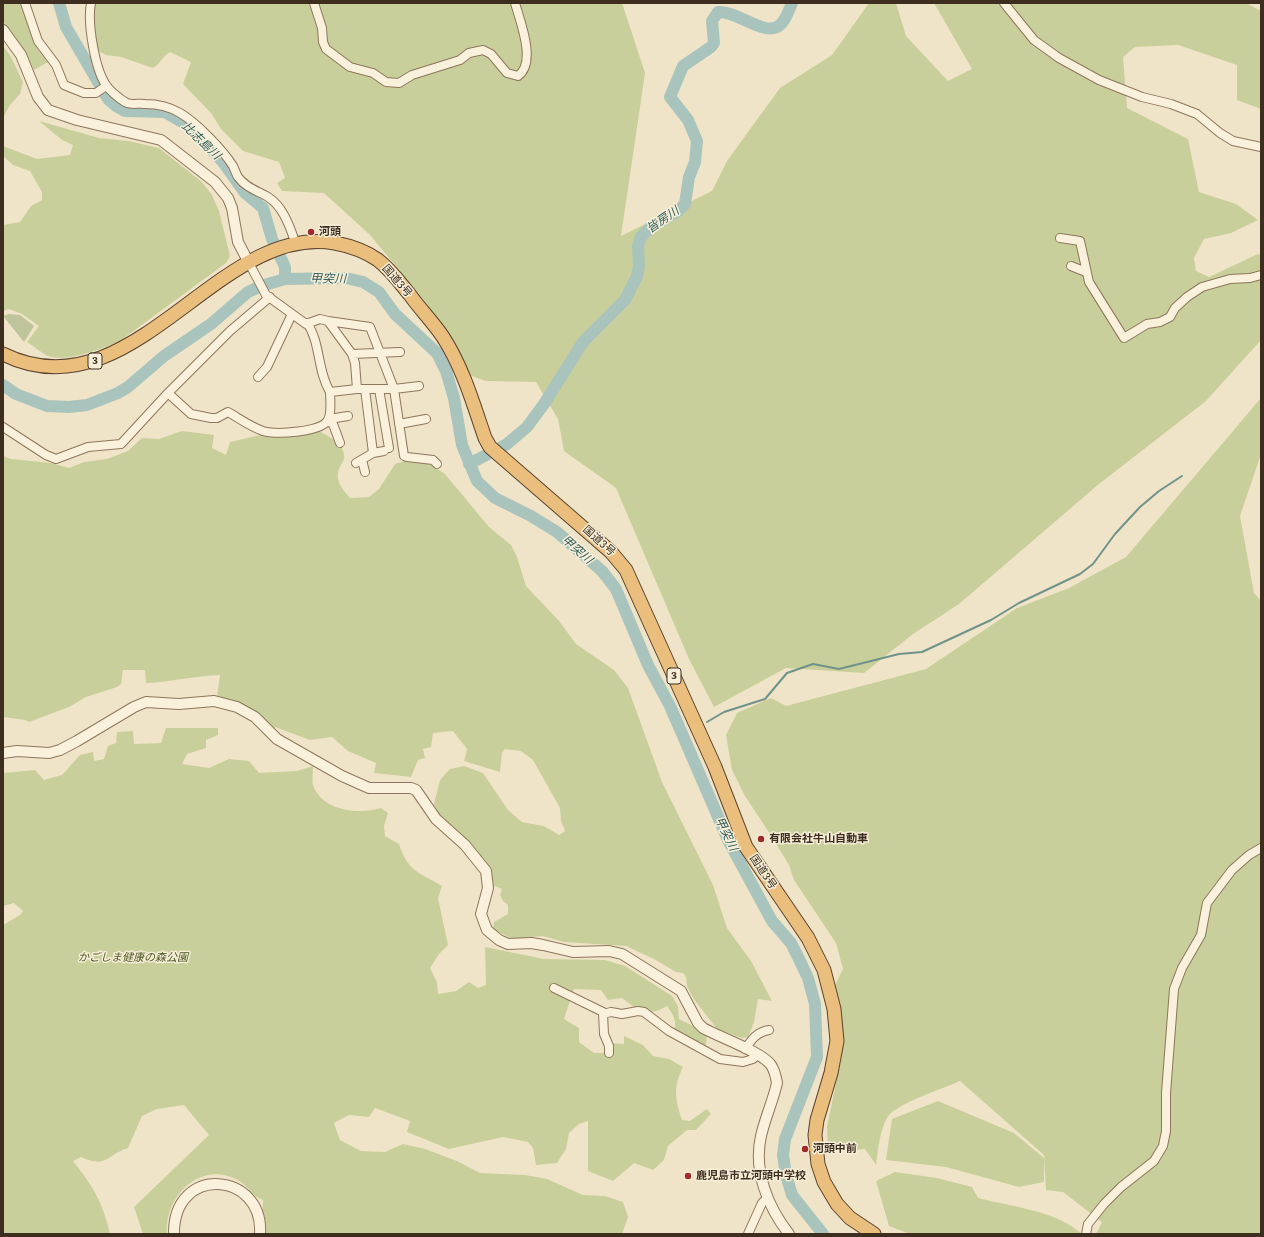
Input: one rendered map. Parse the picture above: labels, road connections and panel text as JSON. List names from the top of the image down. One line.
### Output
{"streets":{"highway":["国道3号","3"]},"water":["比志島川","皆房川","甲突川"],"parks":["かごしま健康の森公園"],"places":["河頭","有限会社牛山自動車","河頭中前","鹿児島市立河頭中学校"]}
